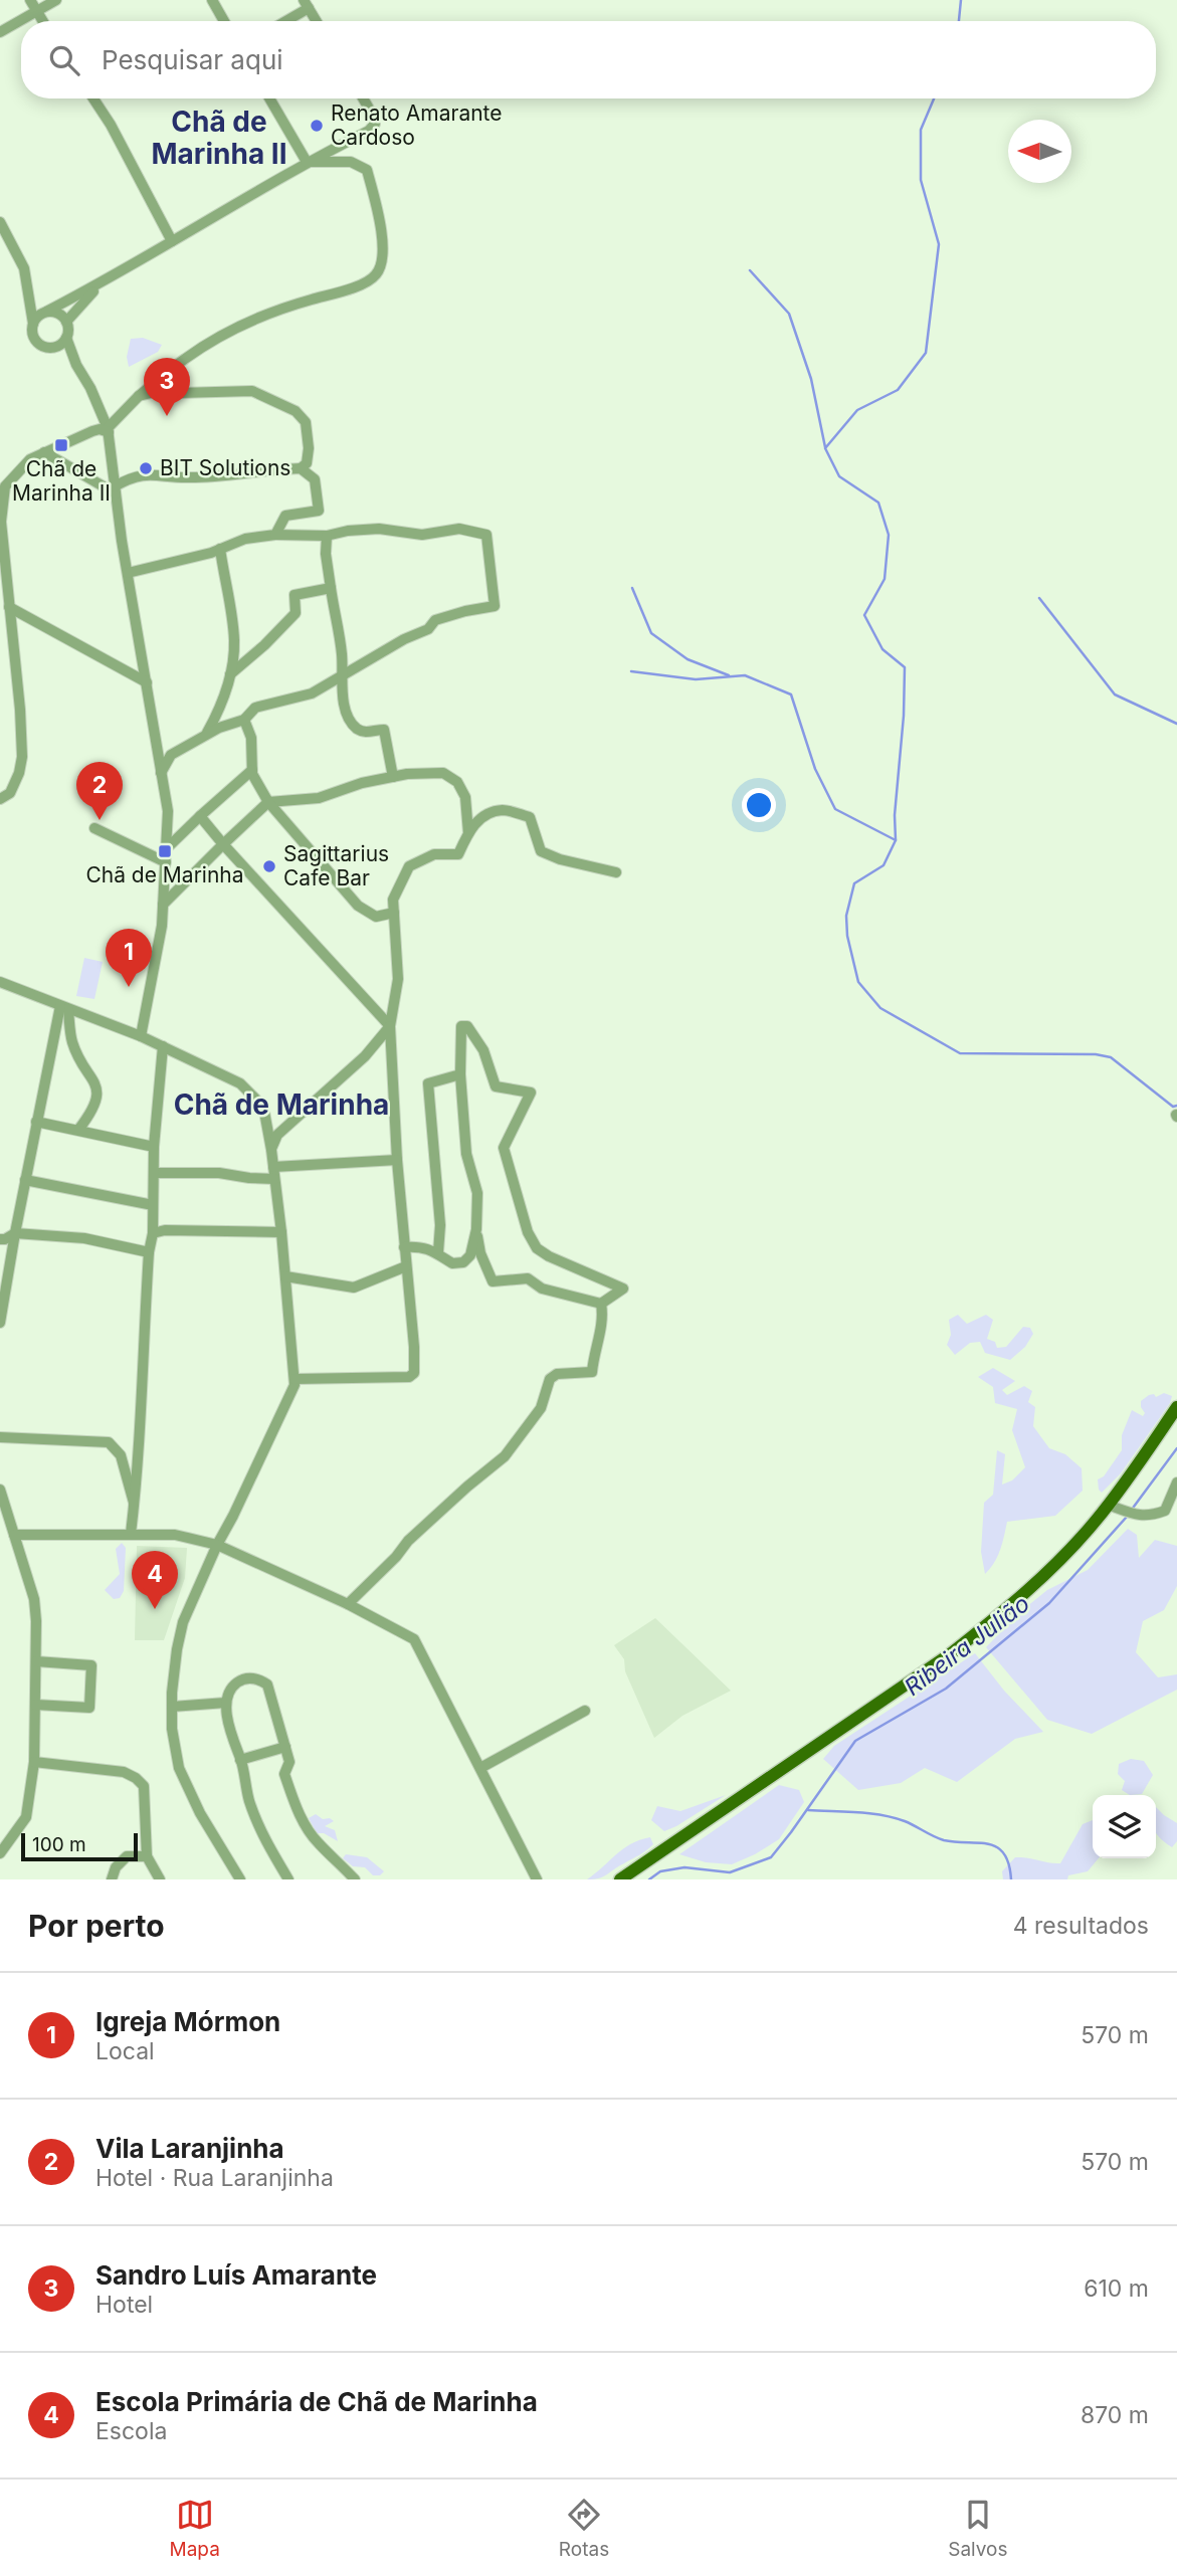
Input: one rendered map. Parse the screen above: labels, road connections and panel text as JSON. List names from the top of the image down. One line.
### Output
{"districts":["Chã de Marinha II","Chã de Marinha"],"water":["Ribeira Julião"],"places":{"other":["Renato Amarante Cardoso","BIT Solutions","Sagittarius Cafe Bar"],"transit":["Chã de Marinha II","Chã de Marinha"]},"scale_bar":"100 m","north":"left","page":{"search":"Pesquisar aqui","pins":["3","2","1","4"],"scale":"100 m","heading":["Por perto","4 resultados"],"list":[{"mark":"1","name":"Igreja Mórmon","note":"Local","value":"570 m"},{"mark":"2","name":"Vila Laranjinha","note":"Hotel · Rua Laranjinha","value":"570 m"},{"mark":"3","name":"Sandro Luís Amarante","note":"Hotel","value":"610 m"},{"mark":"4","name":"Escola Primária de Chã de Marinha","note":"Escola","value":"870 m"}],"nav":["Mapa","Rotas","Salvos"]}}
